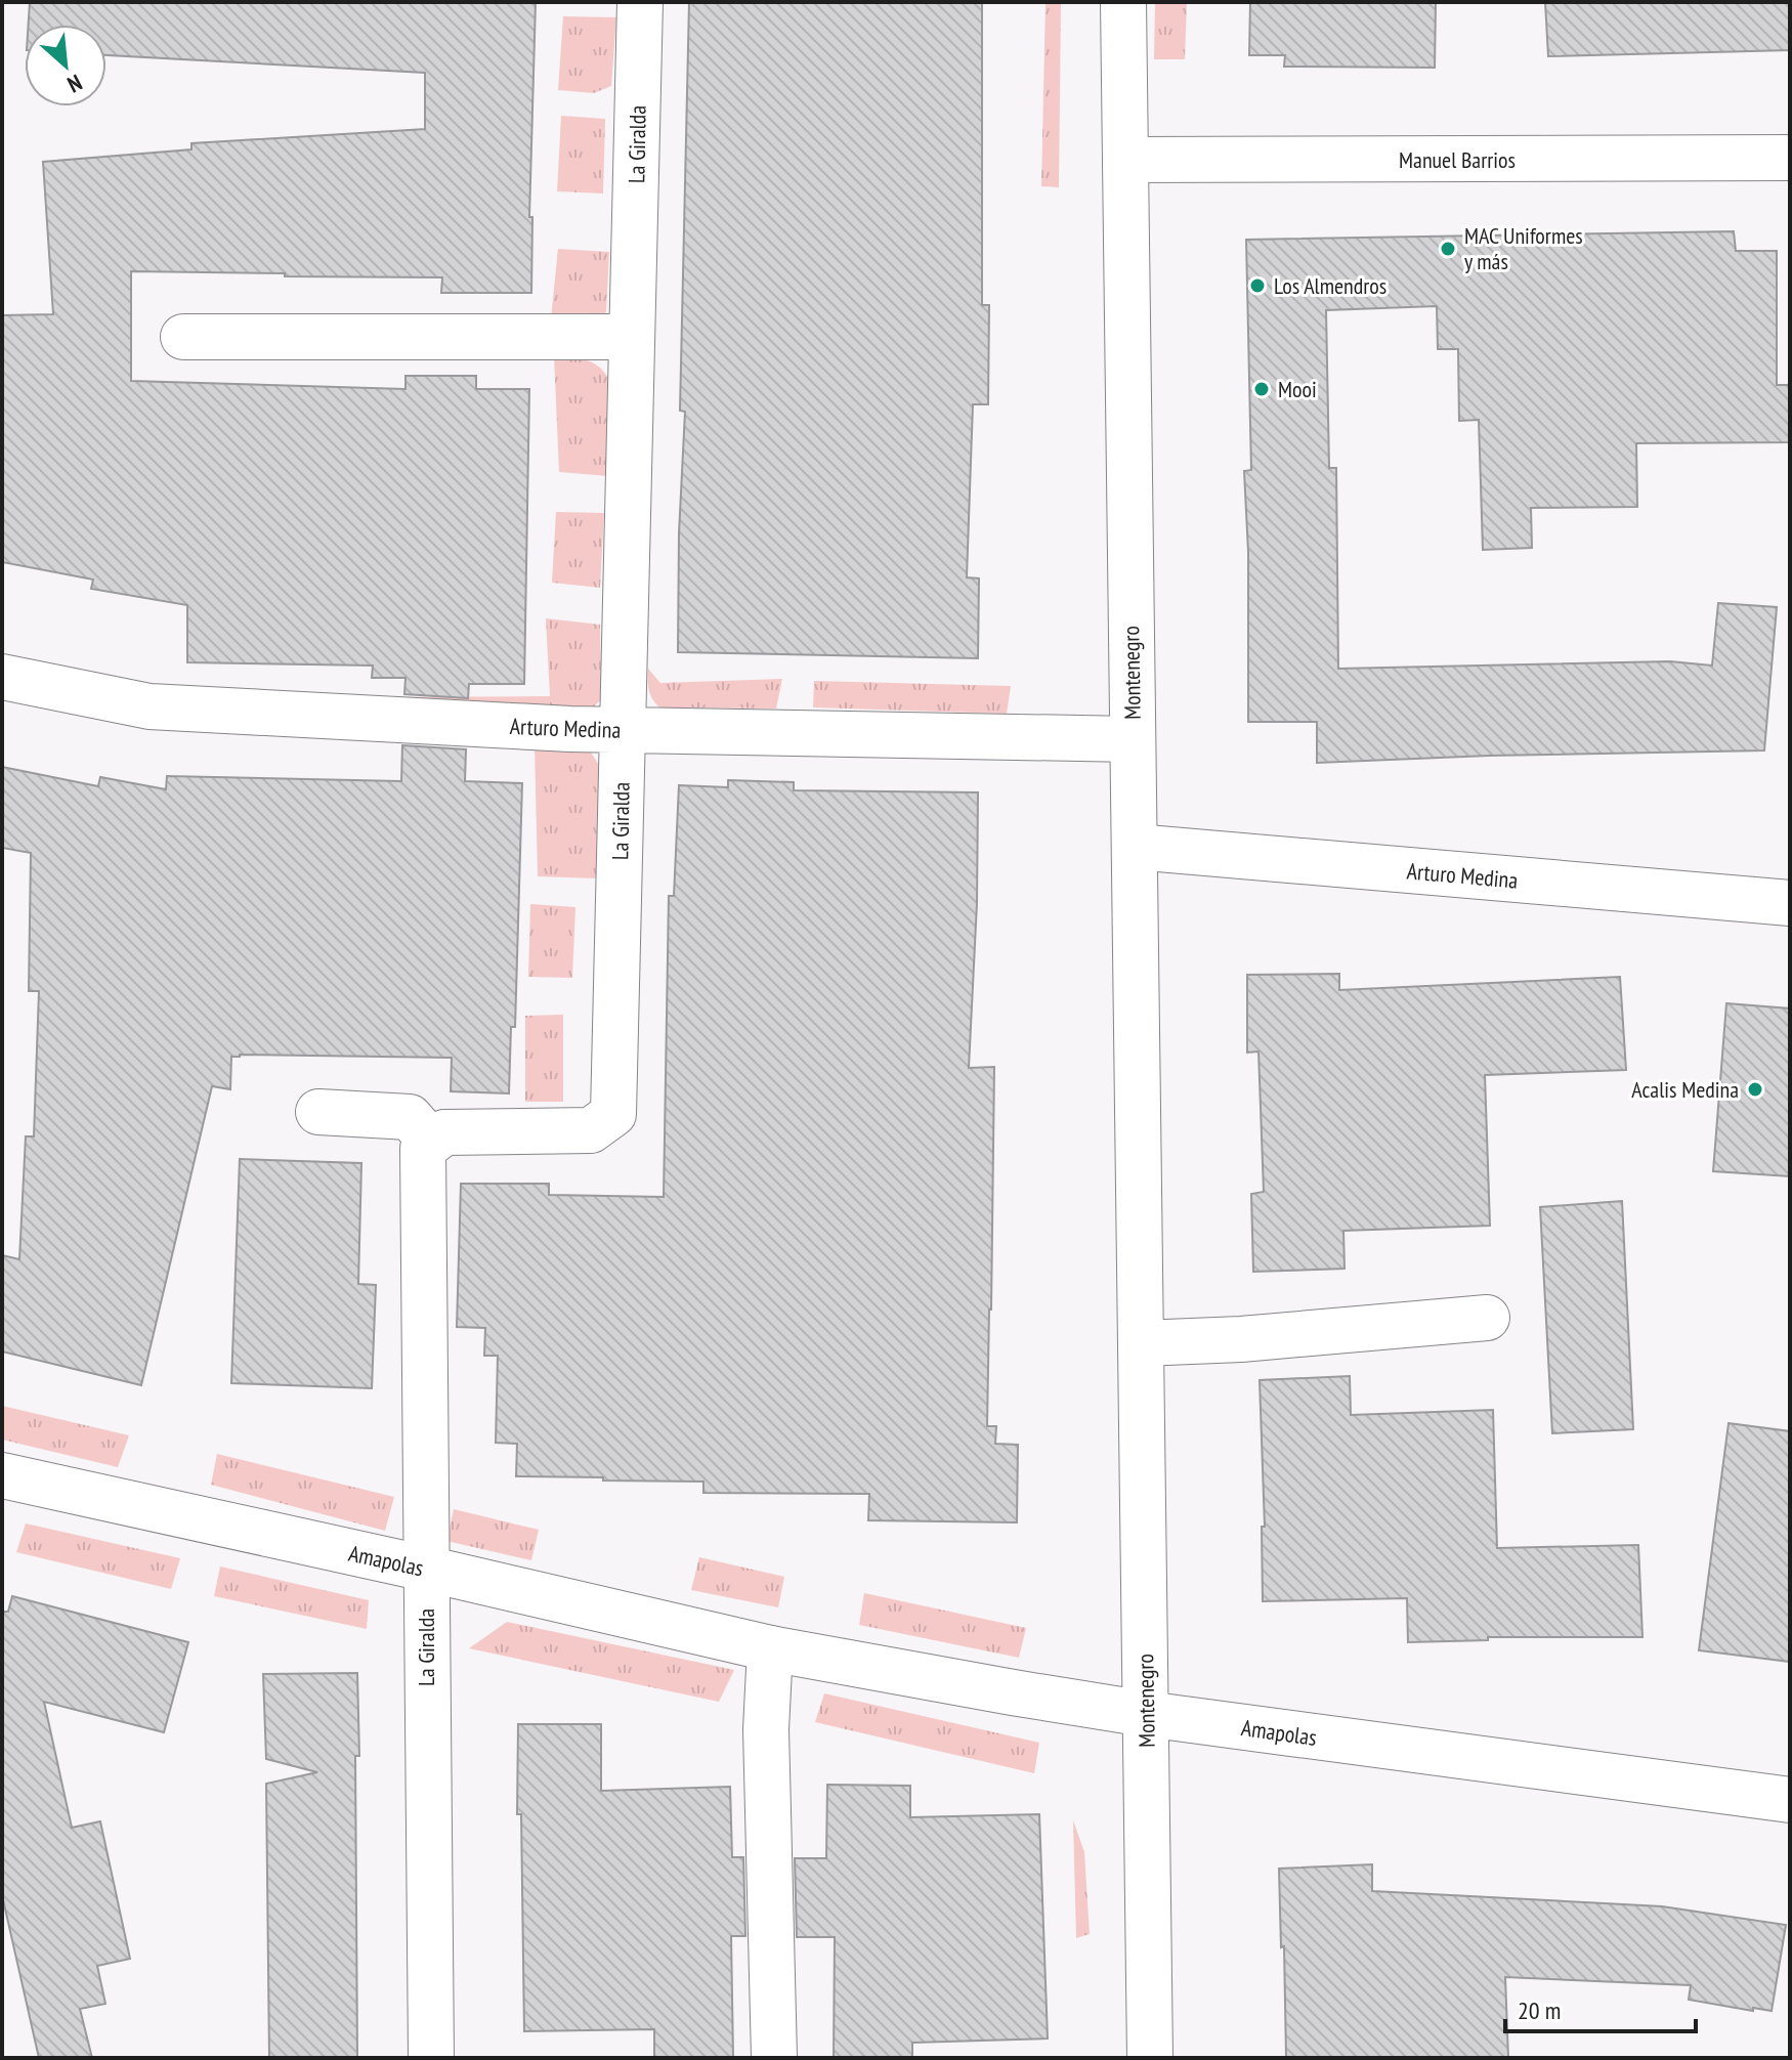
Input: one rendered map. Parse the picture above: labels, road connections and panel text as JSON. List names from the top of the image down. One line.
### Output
{"streets":{"street":["La Giralda","Manuel Barrios","Montenegro","Arturo Medina","Amapolas"]},"crossings":[["La Giralda","Arturo Medina"],["La Giralda","Amapolas"],["Manuel Barrios","Montenegro"],["Montenegro","Arturo Medina"],["Montenegro","Amapolas"]],"places":["MAC Uniformes y más","Los Almendros","Mooi","Acalis Medina"],"scale_bar":"20 m","north":"bottom right"}
